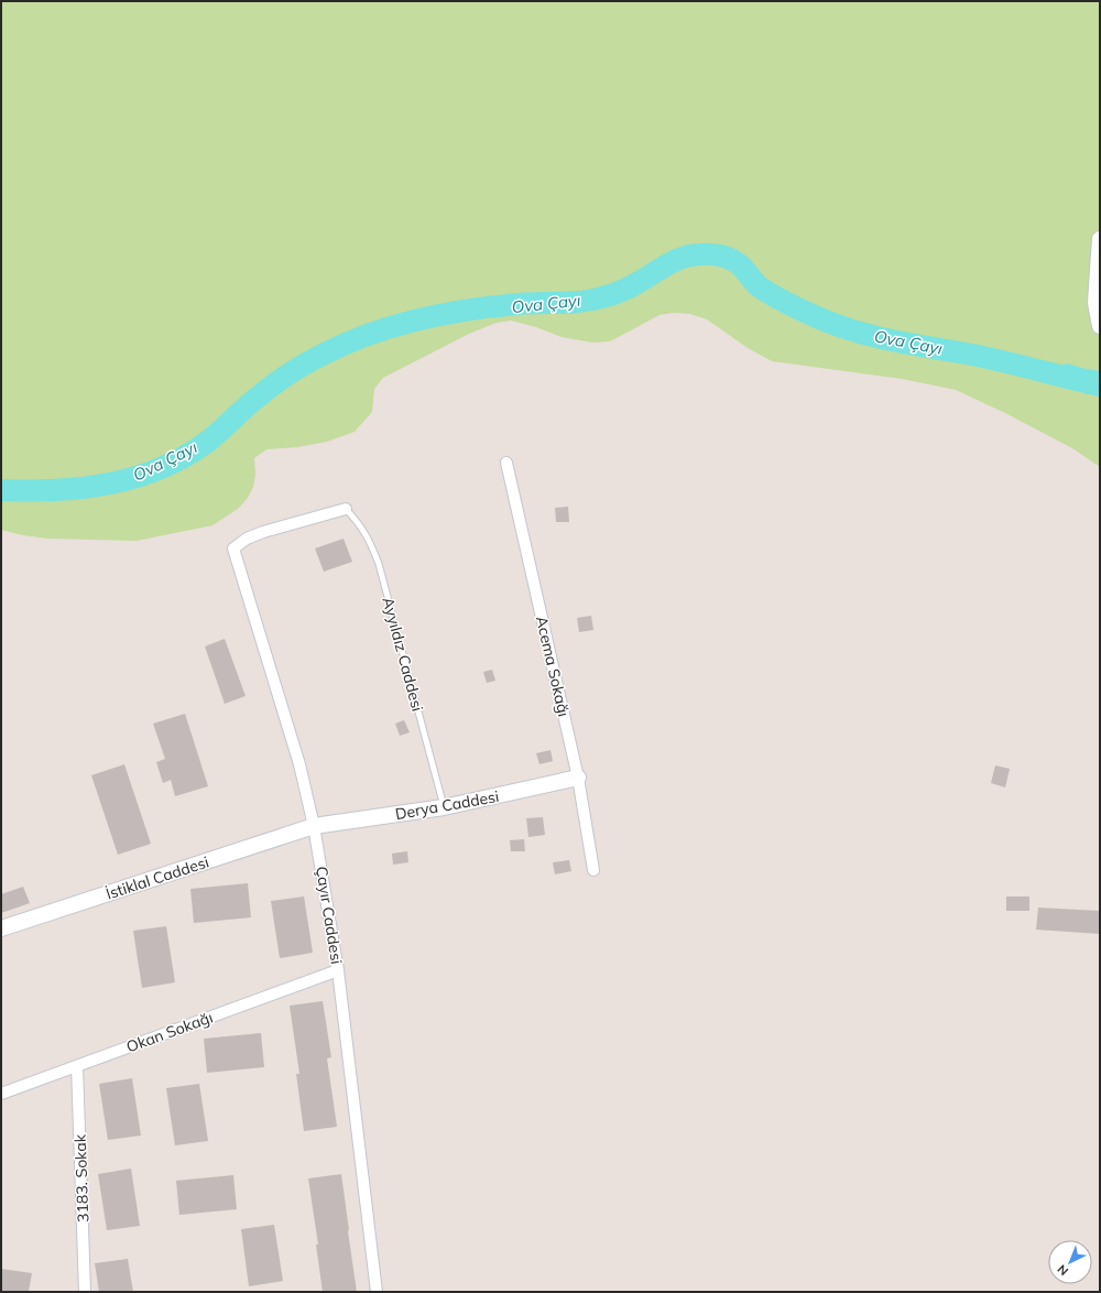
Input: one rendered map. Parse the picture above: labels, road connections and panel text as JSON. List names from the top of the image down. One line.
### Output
{"streets":{"street":["Acema Sokağı","Derya Caddesi","İstiklal Caddesi","Çayır Caddesi","Okan Sokağı","3183. Sokak"],"lane":["Ayyıldız Caddesi"]},"crossings":[["Ayyıldız Caddesi","Derya Caddesi"],["Ayyıldız Caddesi","Çayır Caddesi"],["Acema Sokağı","Derya Caddesi"],["Derya Caddesi","İstiklal Caddesi"],["Derya Caddesi","Çayır Caddesi"],["İstiklal Caddesi","Çayır Caddesi"],["Çayır Caddesi","Okan Sokağı"],["Okan Sokağı","3183. Sokak"]],"water":["Ova Çayı"],"north":"bottom left"}
